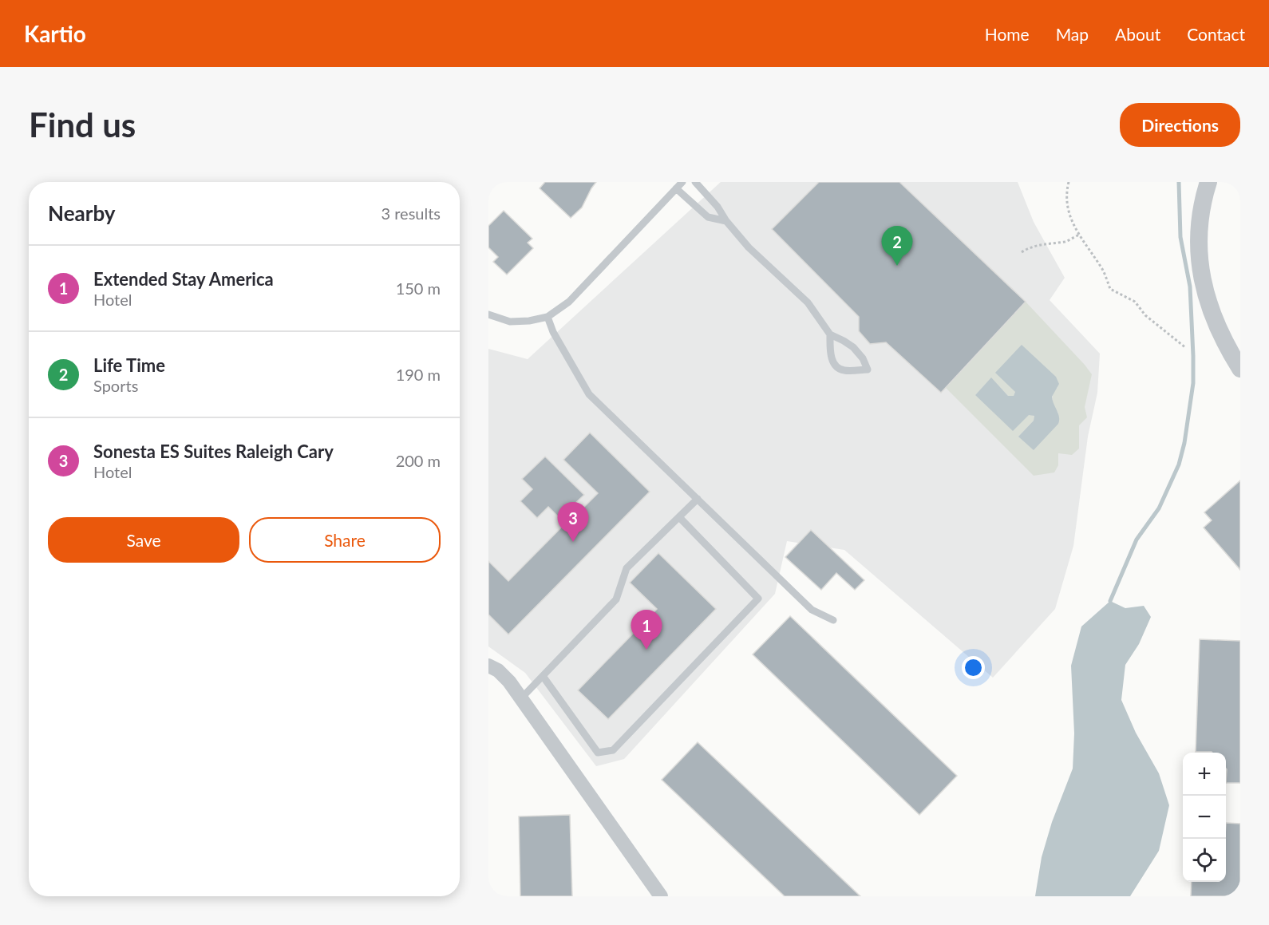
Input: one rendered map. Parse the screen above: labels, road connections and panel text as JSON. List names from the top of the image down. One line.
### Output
{"page":{"header":"Kartio","nav":["Home","Map","About","Contact"],"buttons":["Directions",["Save","Share"]],"title":"Find us","heading":["Nearby","3 results"],"pins":["2","3","1"],"list":[{"mark":"1","name":"Extended Stay America","note":"Hotel","value":"150 m"},{"mark":"2","name":"Life Time","note":"Sports","value":"190 m"},{"mark":"3","name":"Sonesta ES Suites Raleigh Cary","note":"Hotel","value":"200 m"}],"map_buttons":["+","−"]}}
